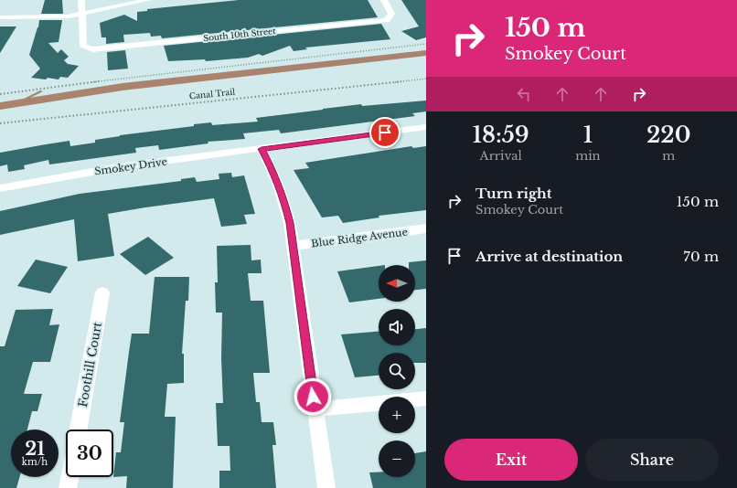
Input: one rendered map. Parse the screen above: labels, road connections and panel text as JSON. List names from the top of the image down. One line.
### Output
{"streets":{"street":["South 10th Street","Smokey Drive","Blue Ridge Avenue","Foothill Court"],"path":["Canal Trail"]},"north":"left","page":{"turn":["150 m","Smokey Court"],"eta":["18:59","Arrival","1","min","220","m"],"list":[{"name":"Turn right","note":"Smokey Court","value":"150 m"},{"name":"Arrive at destination","value":"70 m"}],"map_buttons":["+","−"],"speed":"21 km/h","limit":"30","buttons":["Exit","Share"]}}
